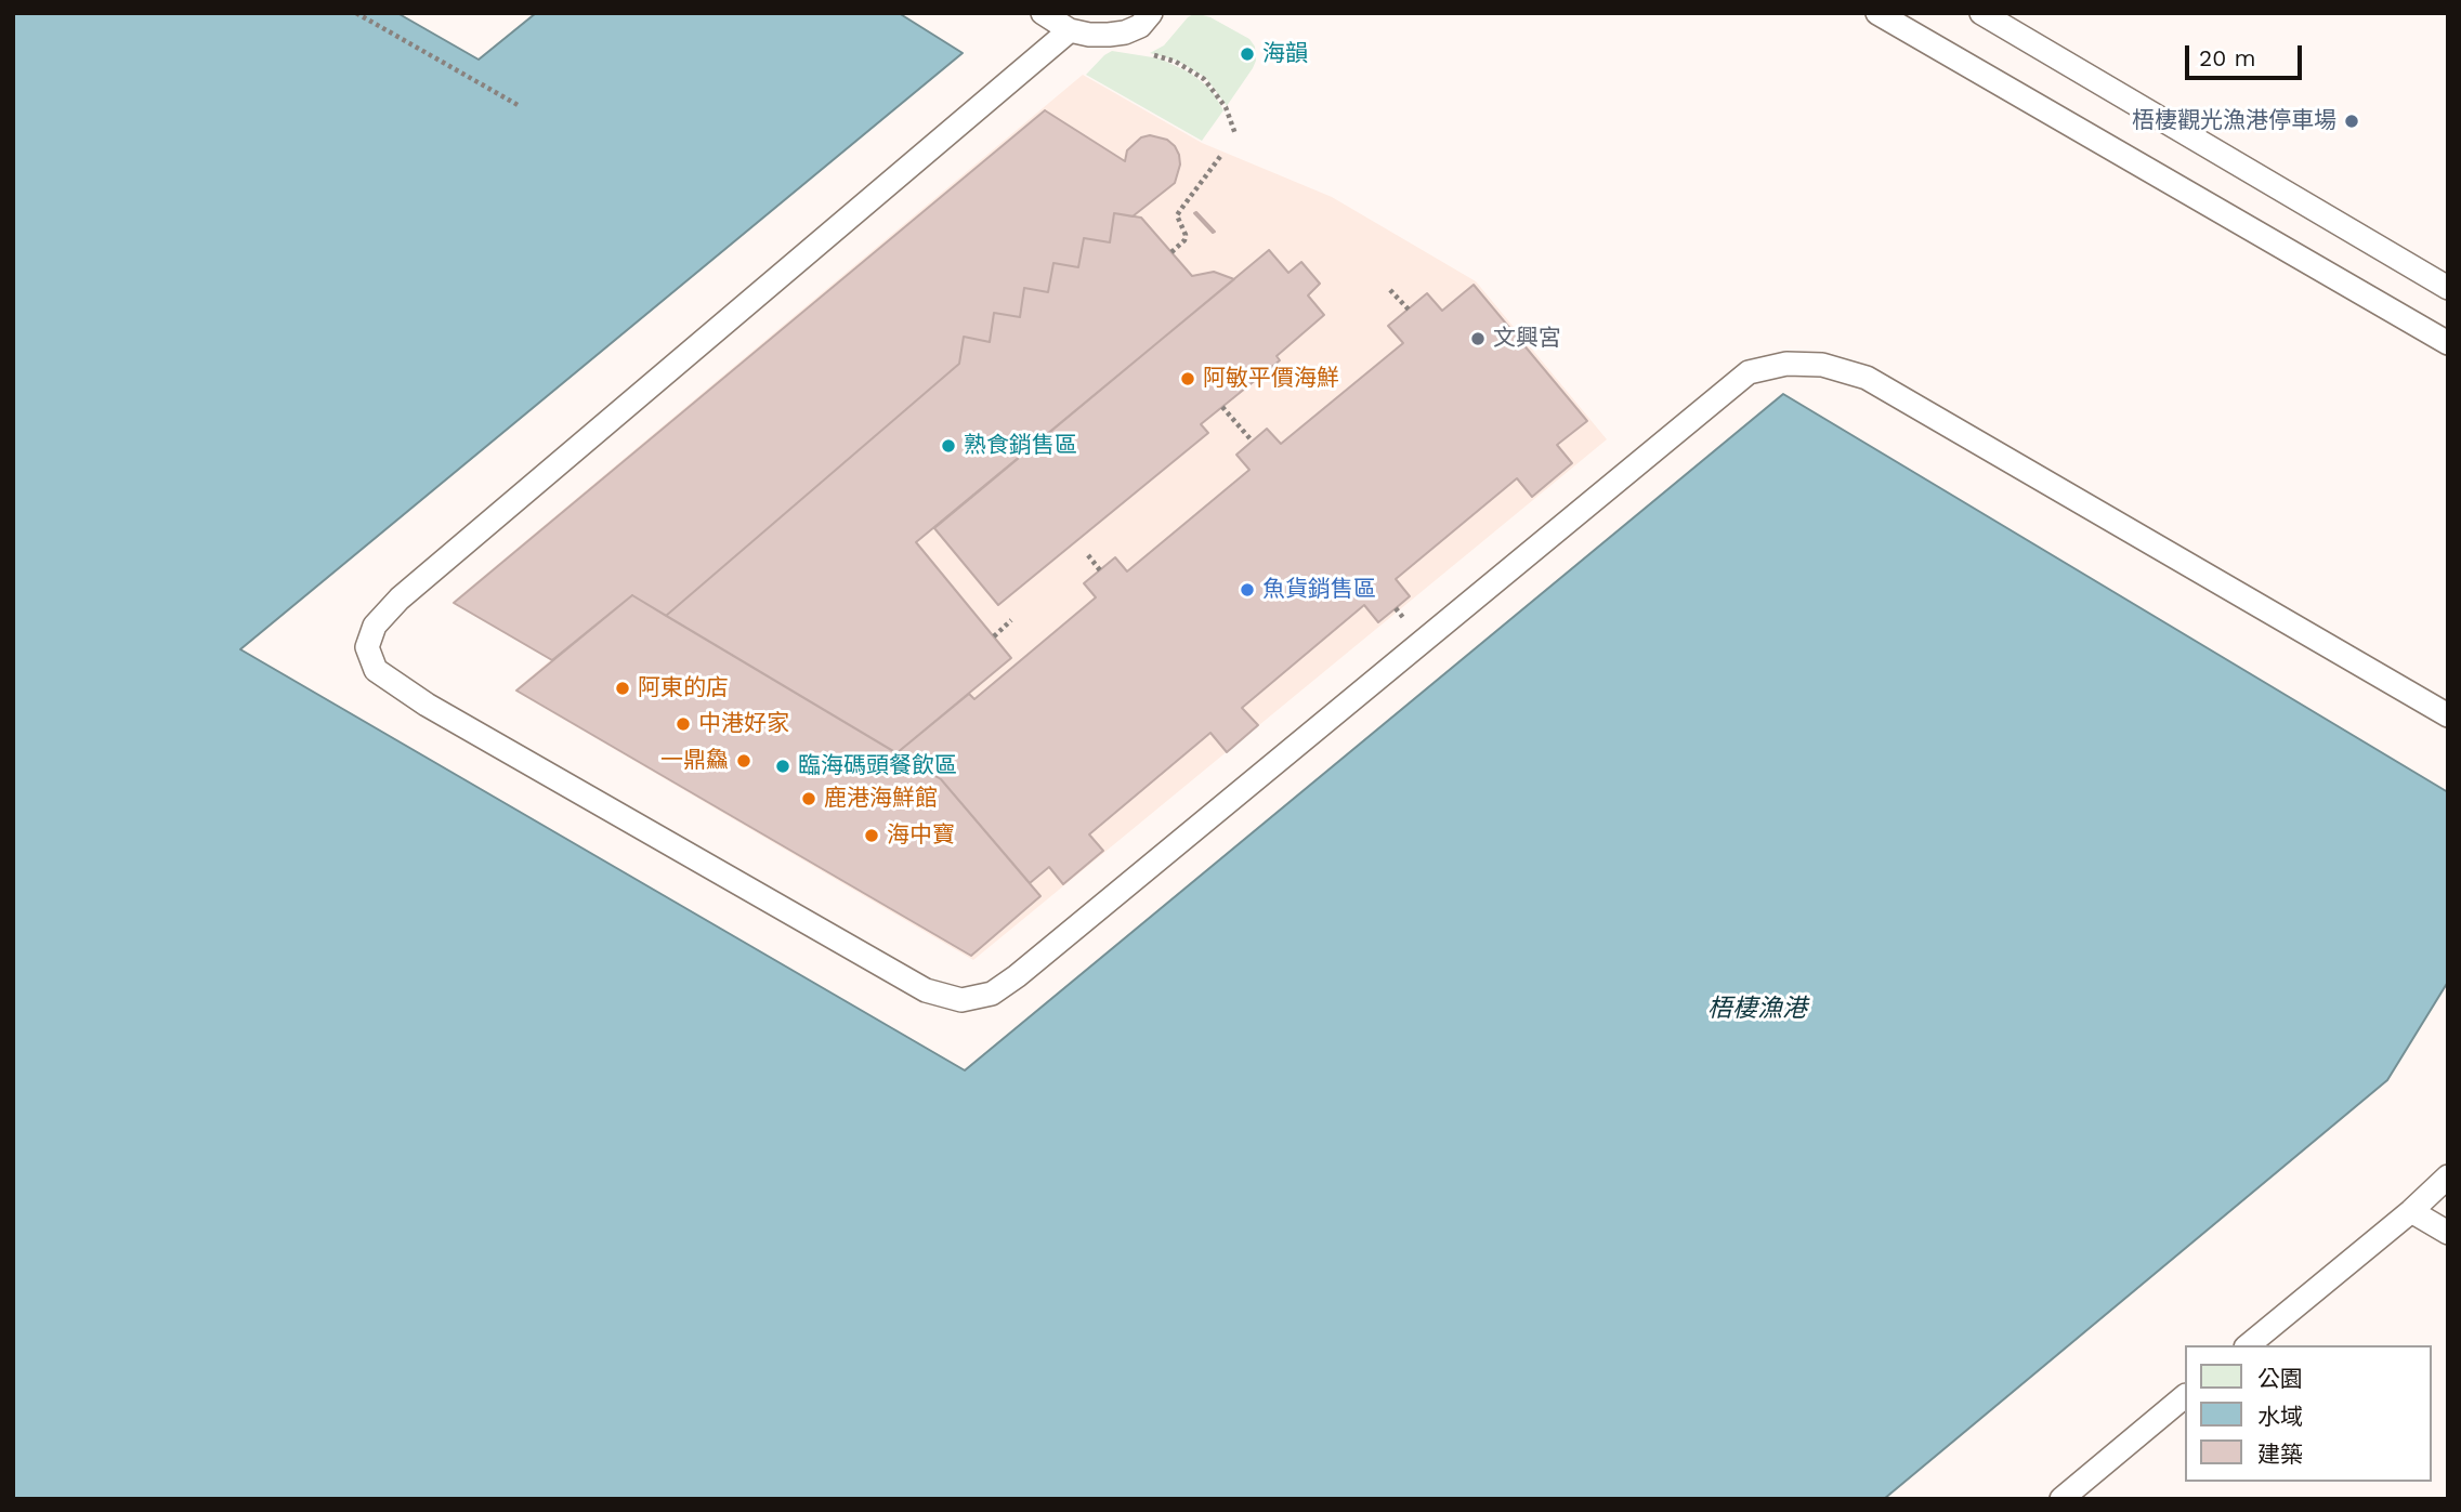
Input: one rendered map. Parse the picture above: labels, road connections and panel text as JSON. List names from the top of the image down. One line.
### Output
{"water":["梧棲漁港"],"places":["海韻","梧棲觀光漁港停車場","文興宮","阿敏平價海鮮","熟食銷售區","魚貨銷售區","阿東的店","中港好家","一鼎鱻","臨海碼頭餐飲區","鹿港海鮮館","海中寶"],"legend":["公園","水域","建築"],"scale_bar":"20 m"}
